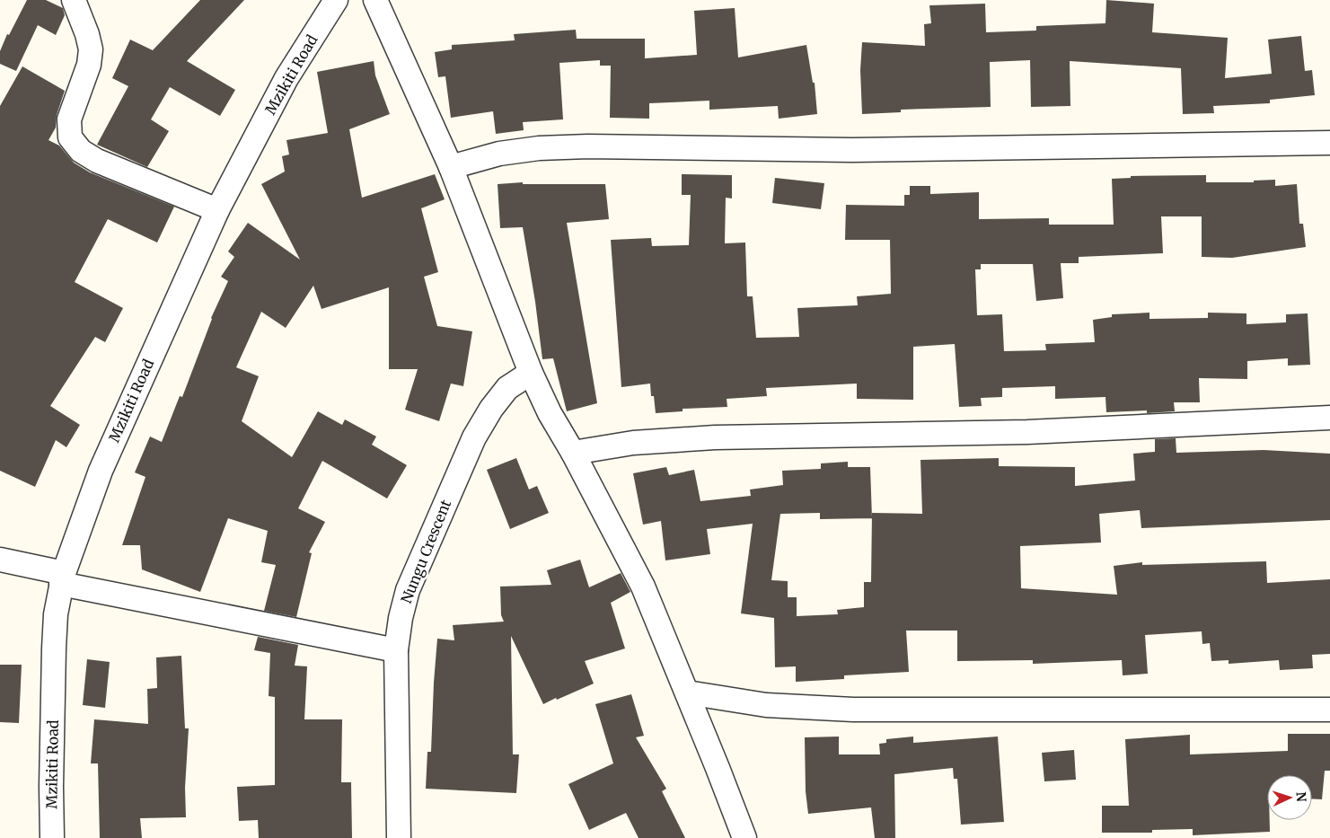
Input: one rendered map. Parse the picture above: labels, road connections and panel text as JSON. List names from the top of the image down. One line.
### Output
{"streets":{"street":["Mzikiti Road","Nungu Crescent"]},"north":"right"}
